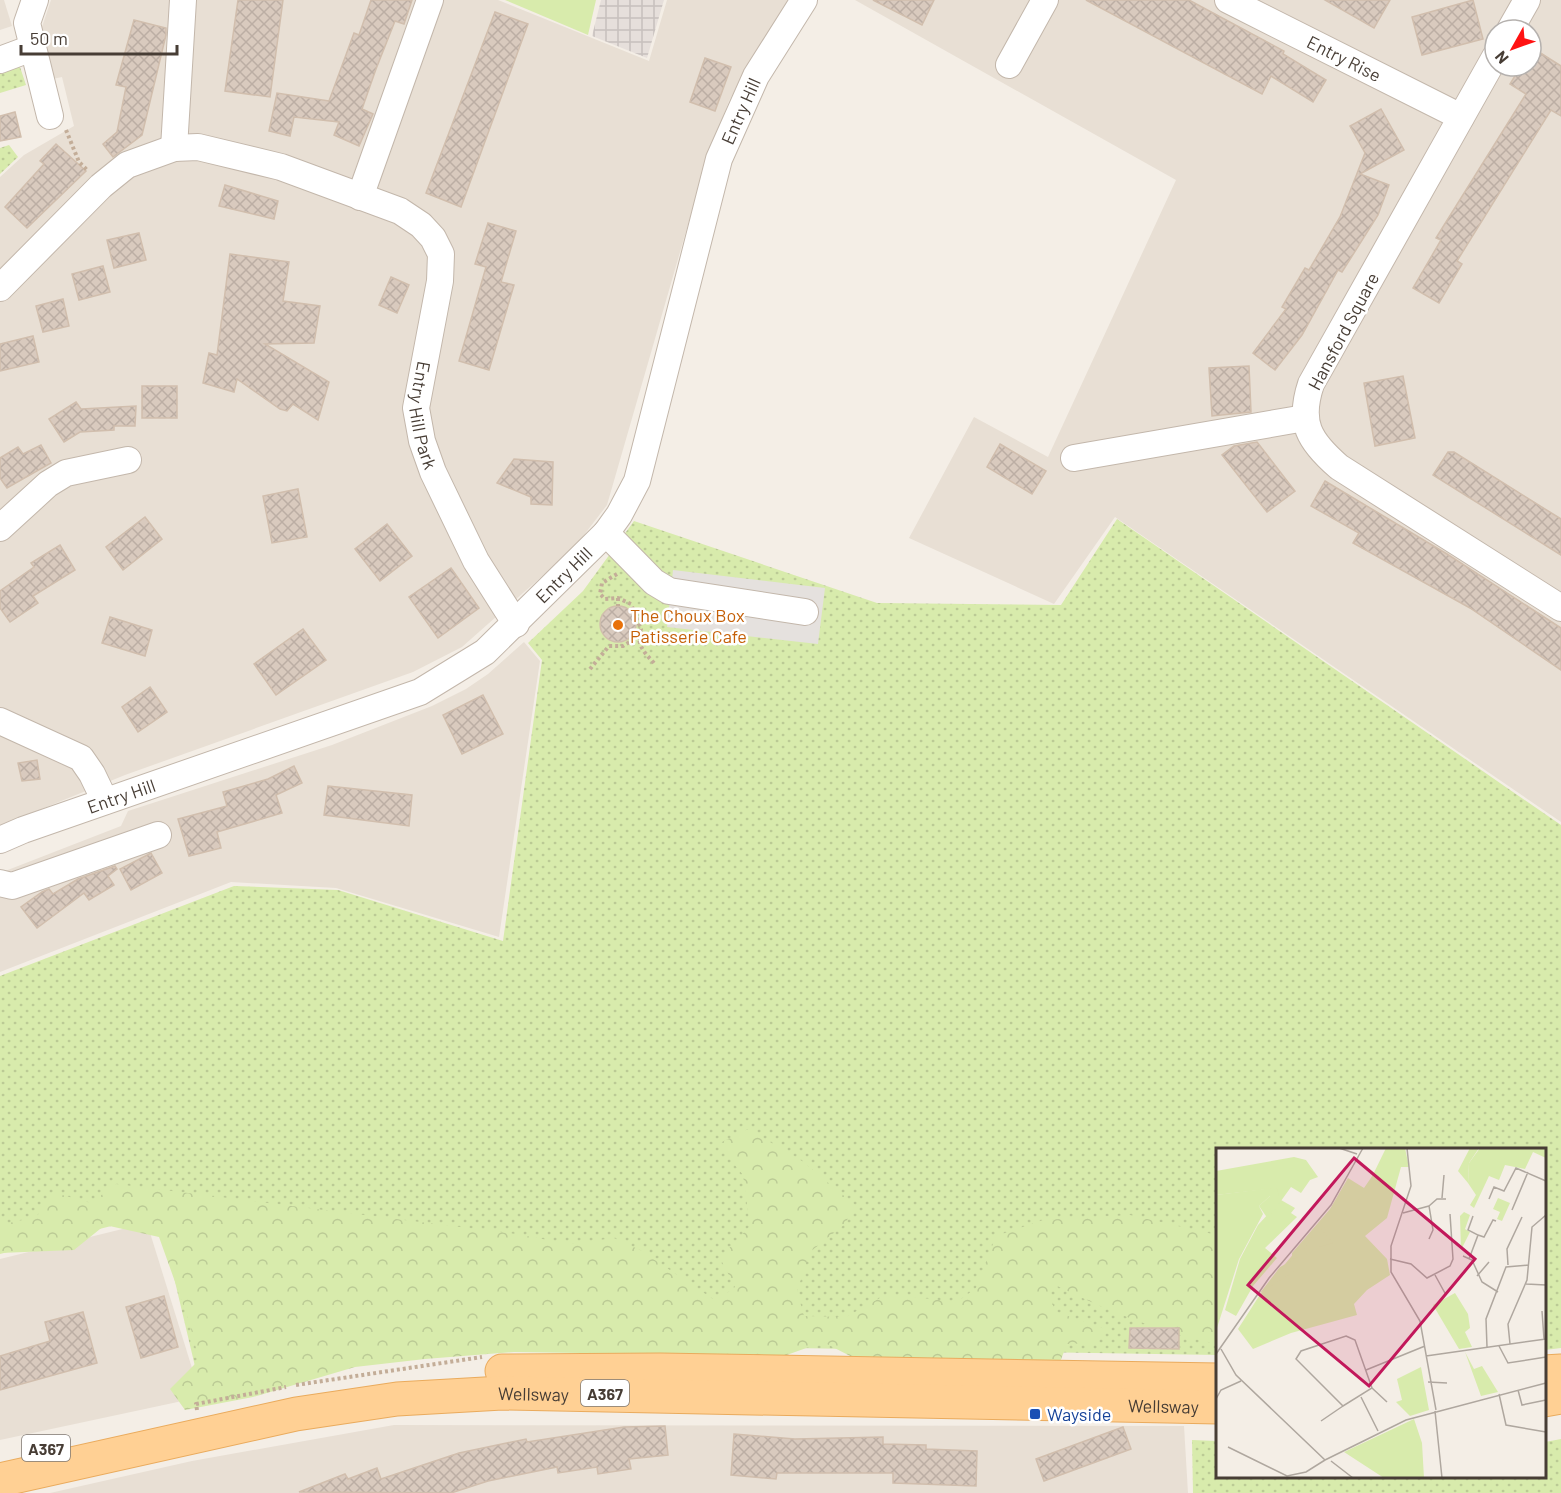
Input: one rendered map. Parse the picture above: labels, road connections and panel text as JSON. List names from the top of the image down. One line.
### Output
{"streets":{"main road":["Wellsway","A367"],"street":["Entry Rise","Entry Hill","Hansford Square","Entry Hill Park"]},"crossings":[["Entry Rise","Hansford Square"],["Entry Hill","Entry Hill Park"]],"places":{"other":["The Choux Box Patisserie Cafe"],"transit":["Wayside"]},"scale_bar":"50 m","north":"bottom left"}
